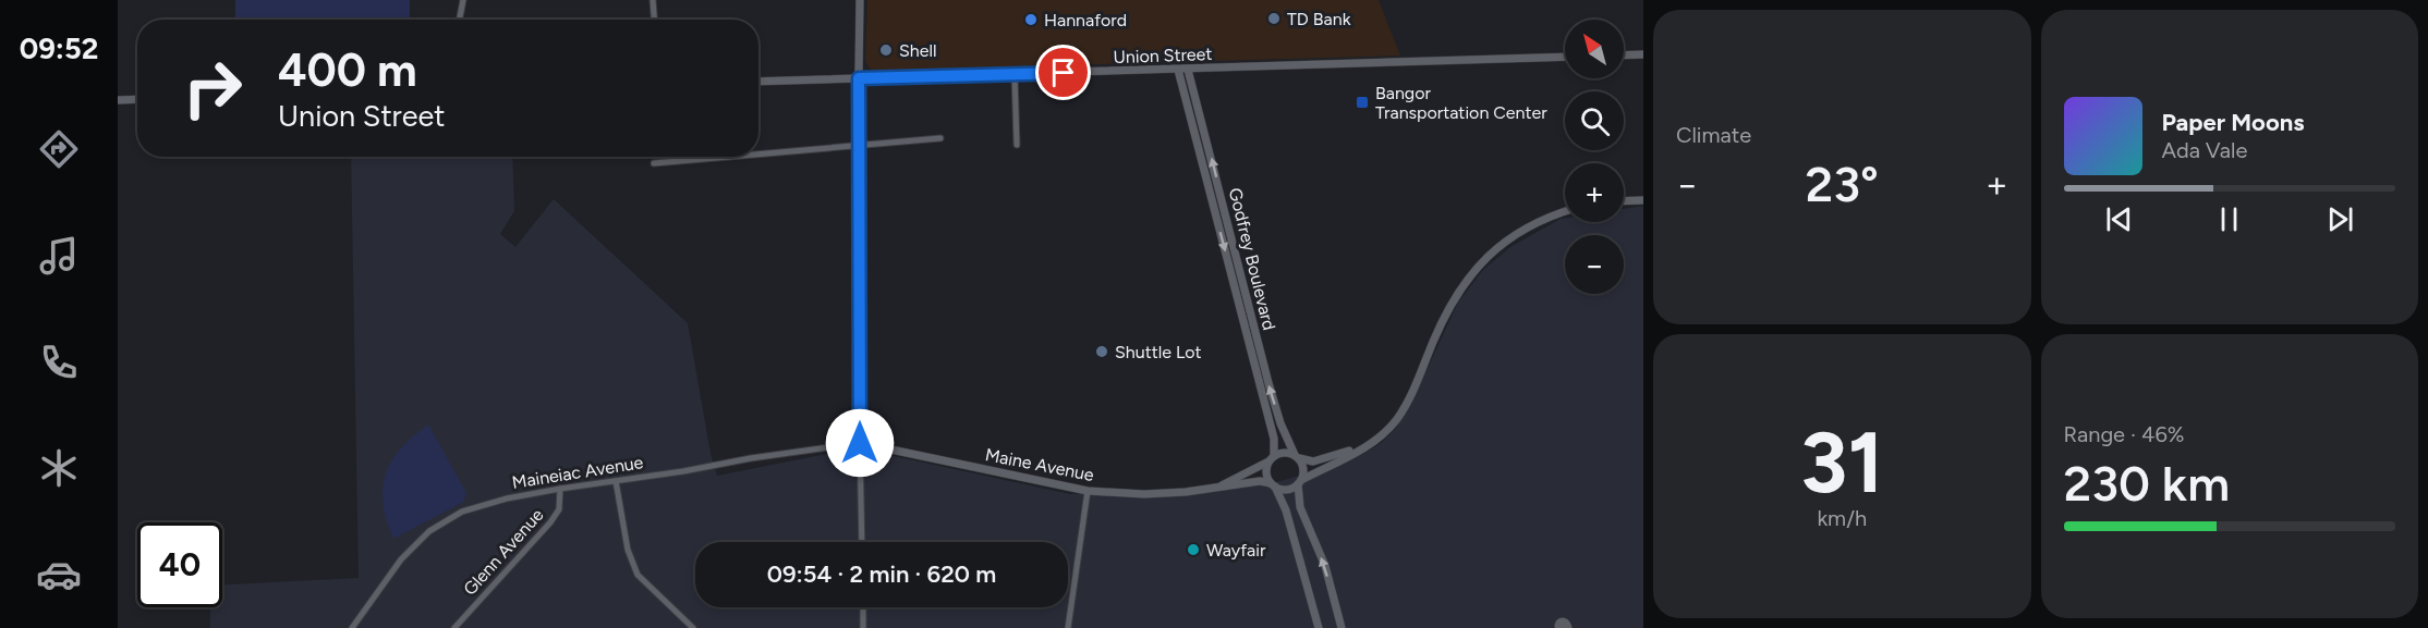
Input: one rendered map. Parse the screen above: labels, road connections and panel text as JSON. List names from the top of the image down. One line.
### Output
{"streets":{"street":["Union Street","Godfrey Boulevard","Maine Avenue","Maineiac Avenue","Glenn Avenue"]},"crossings":[["Union Street","Godfrey Boulevard"],["Godfrey Boulevard","Maine Avenue"],["Maine Avenue","Maineiac Avenue"],["Maineiac Avenue","Glenn Avenue"]],"places":{"other":["TD Bank","Hannaford","Shell","Shuttle Lot","Wayfair"],"transit":["Bangor Transportation Center"]},"north":"top left","page":{"tabs":"09:52","tile":["Climate",["31","km/h"],["Range · 46%","230 km"]],"map_buttons":["+","−"],"turn":["400 m","Union Street"],"song":["Paper Moons","Ada Vale"],"heat":["−","23°","+"],"limit":"40","trip":"09:54 · 2 min · 620 m"}}
